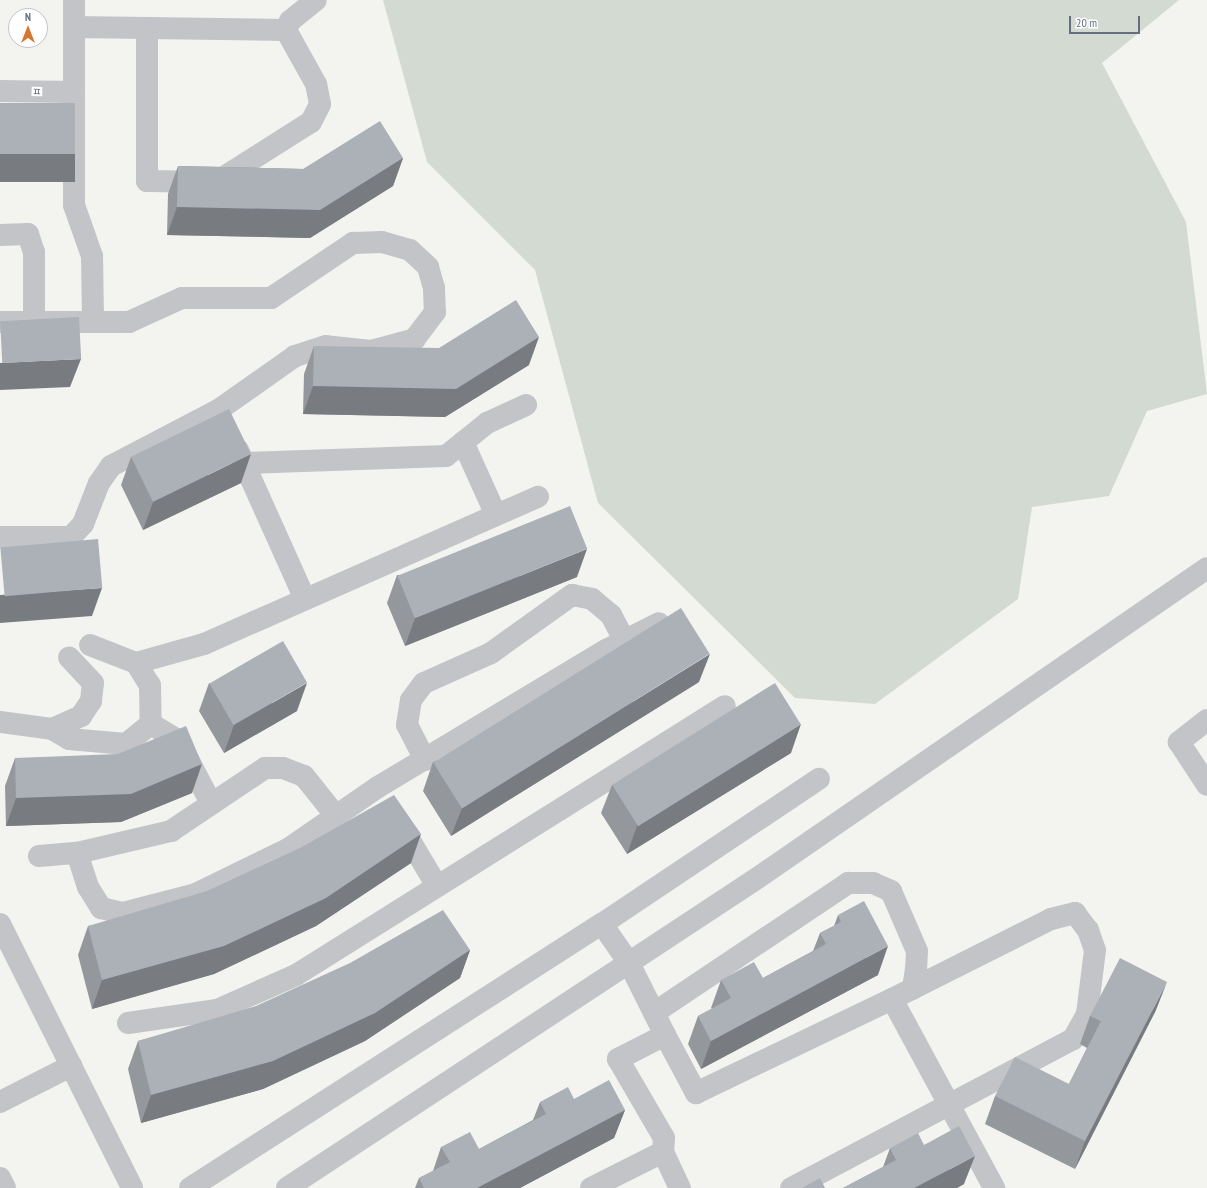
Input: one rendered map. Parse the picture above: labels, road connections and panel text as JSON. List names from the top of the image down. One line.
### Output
{"streets":{"street":["ㅍ"]},"scale_bar":"20 m","north":"top"}
